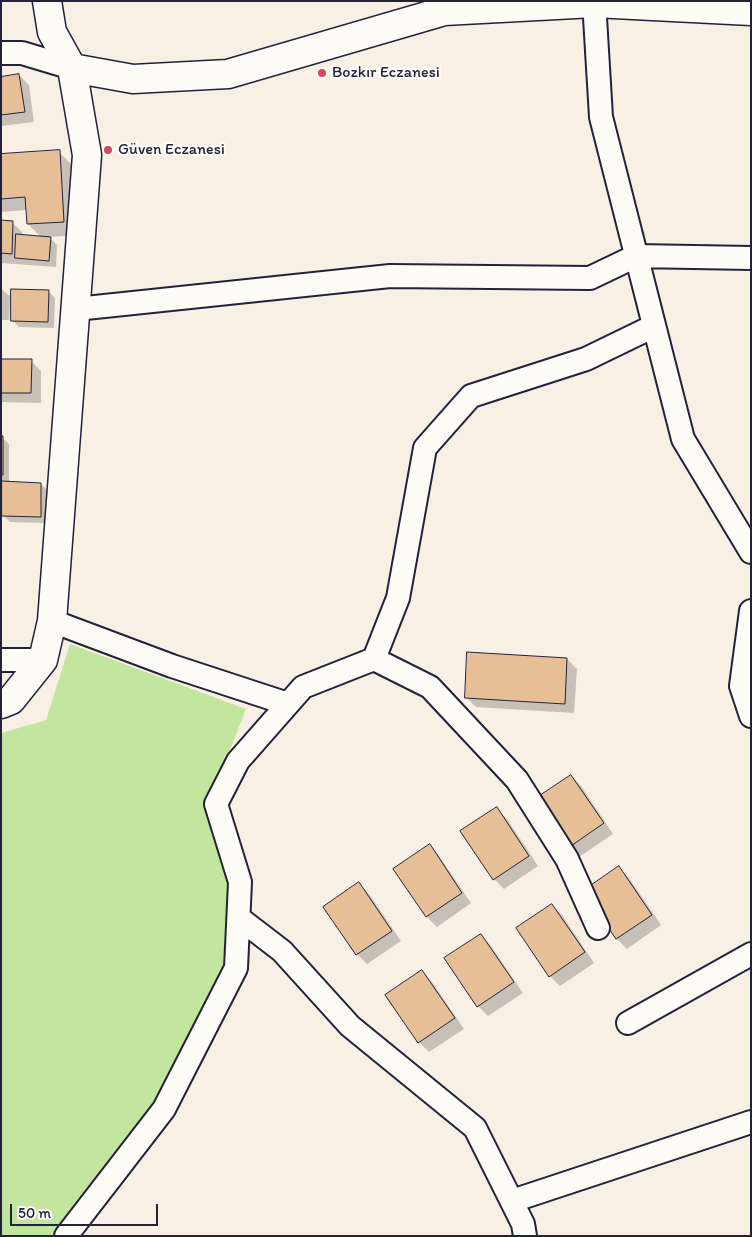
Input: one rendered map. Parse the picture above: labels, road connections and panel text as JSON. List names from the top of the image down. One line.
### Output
{"places":["Bozkır Eczanesi","Güven Eczanesi"],"scale_bar":"50 m"}
